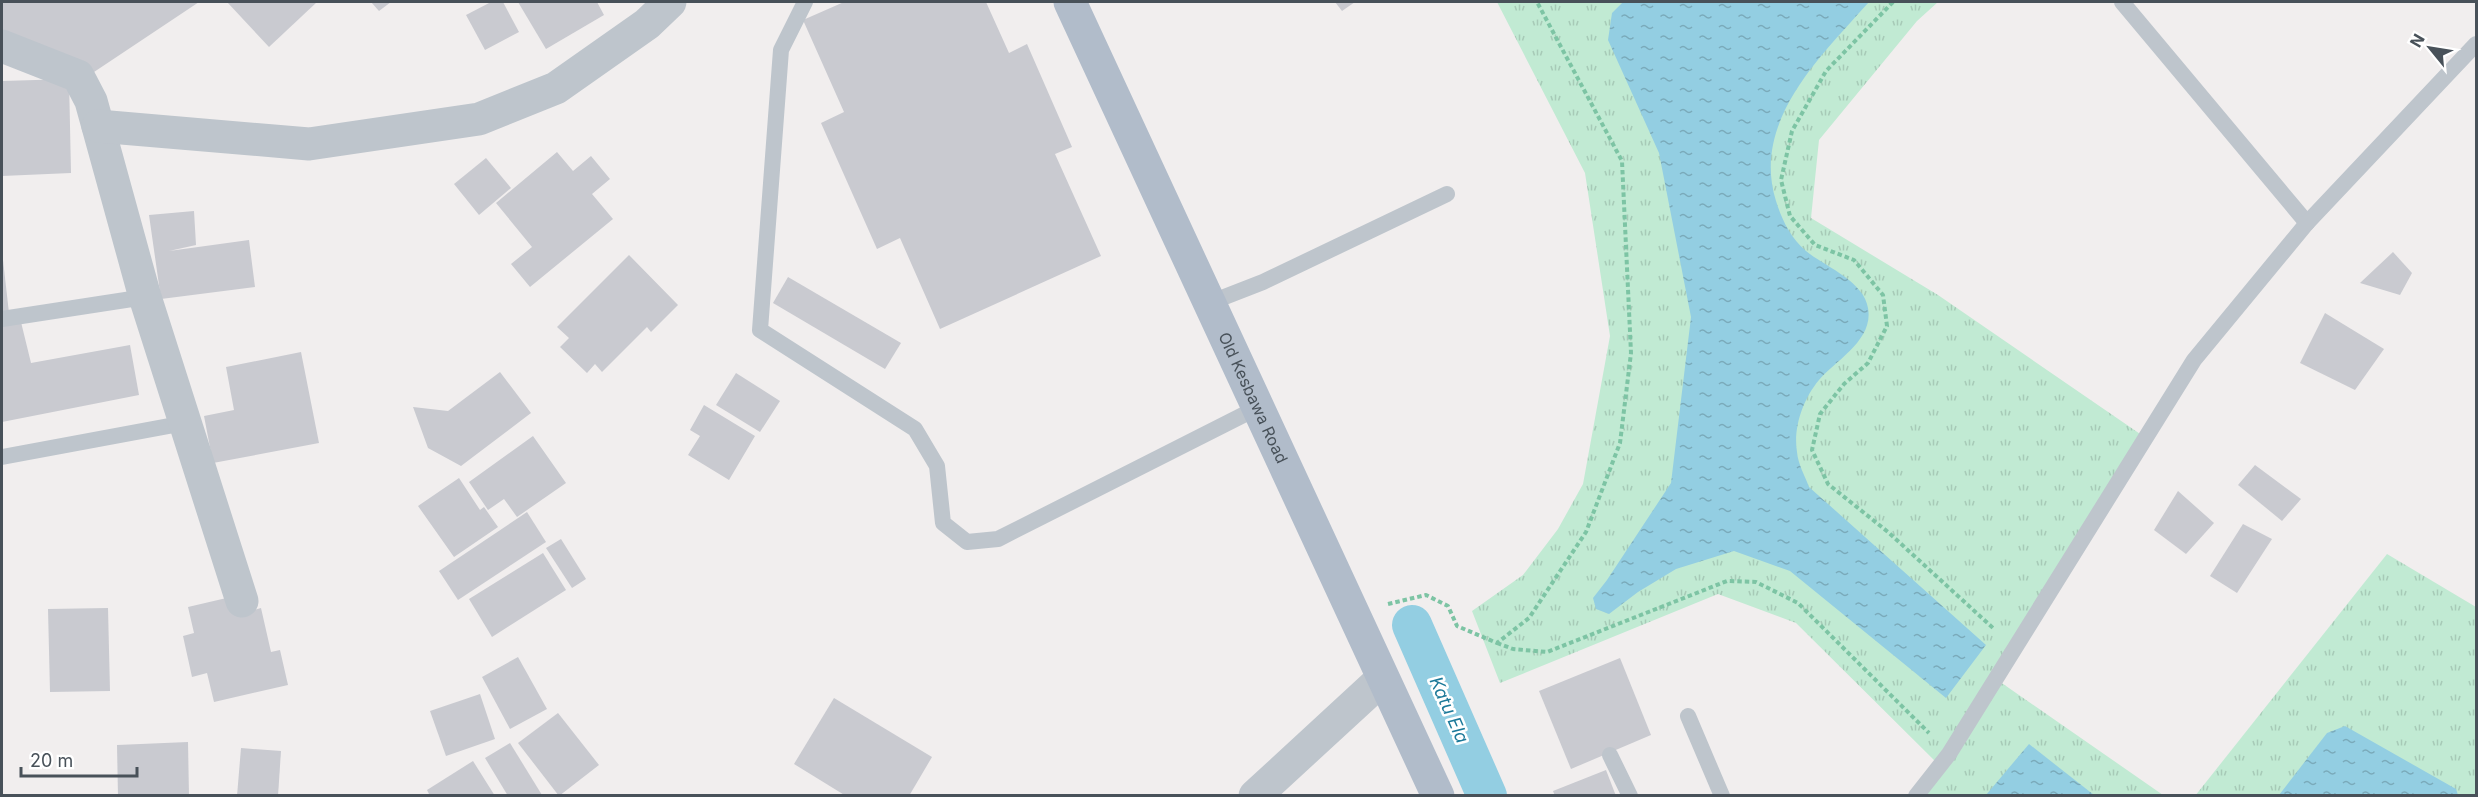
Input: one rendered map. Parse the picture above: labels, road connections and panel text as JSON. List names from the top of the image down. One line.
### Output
{"streets":{"main road":["Old Kesbawa Road"]},"water":["Katu Ela"],"scale_bar":"20 m","north":"top left"}
